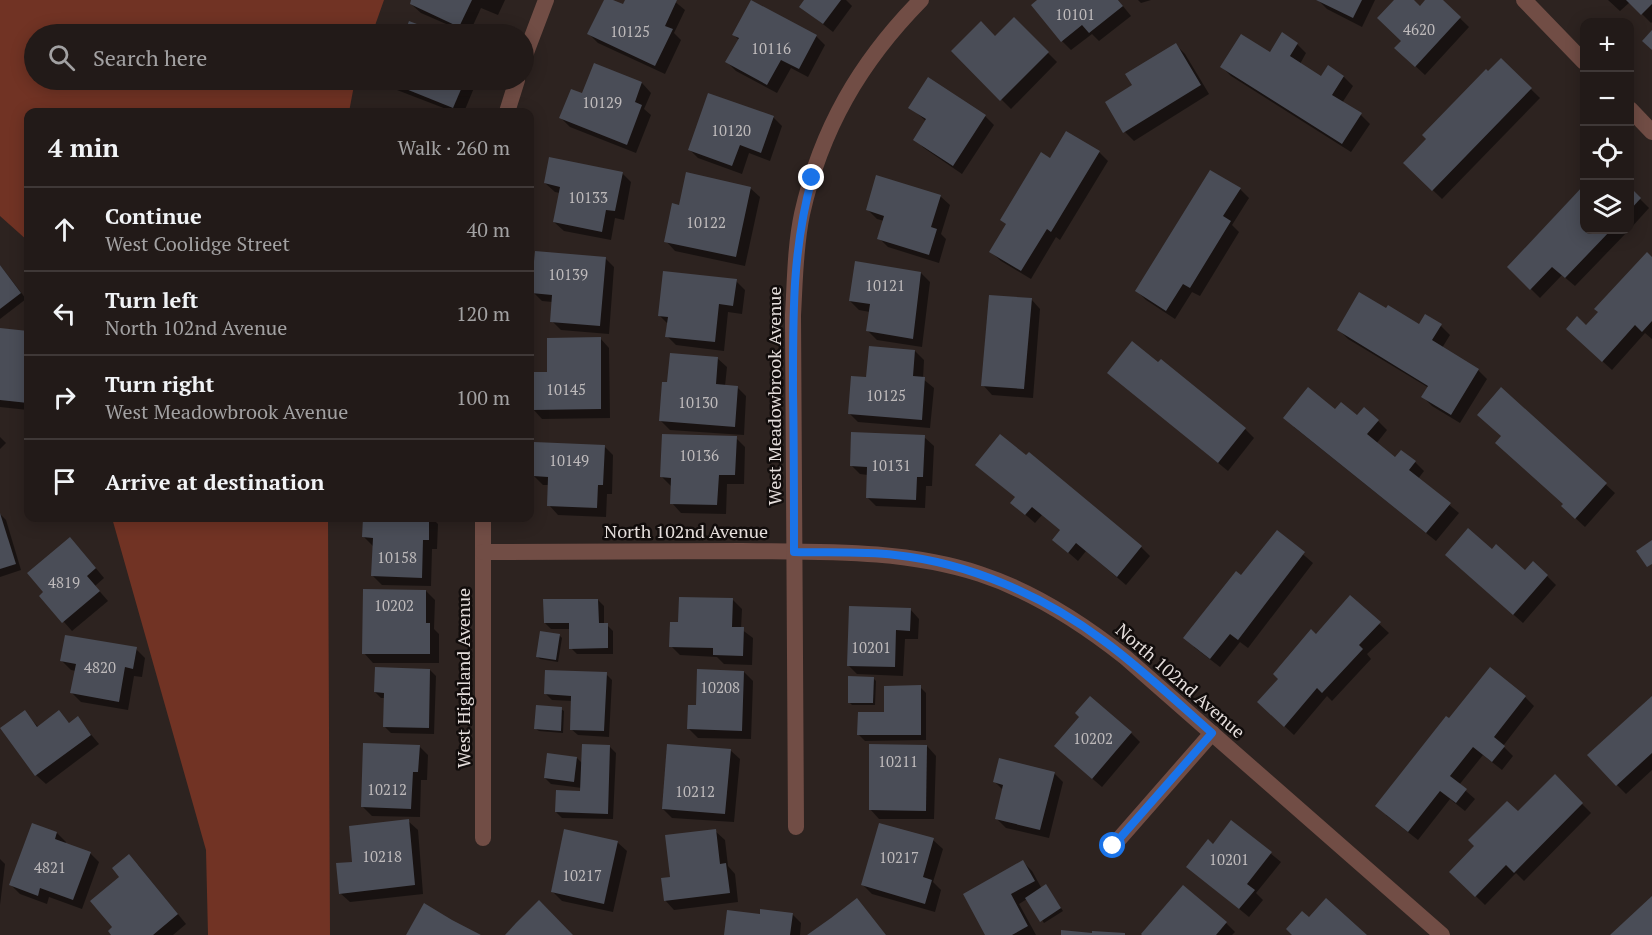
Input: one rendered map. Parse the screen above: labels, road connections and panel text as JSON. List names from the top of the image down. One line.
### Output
{"streets":{"street":["West Meadowbrook Avenue","North 102nd Avenue","West Highland Avenue"]},"crossings":[["West Meadowbrook Avenue","North 102nd Avenue"],["North 102nd Avenue","West Highland Avenue"]],"house_numbers":["10101","4620","10125","10116","10129","10120","10133","10122","10139","10121","10145","10125","10130","10136","10149","10131","10158","4819","10202","10201","4820","10208","10202","10211","10212","10212","10218","10217","10201","4821","10217"],"page":{"map_buttons":["+","−"],"search":"Search here","heading":["4 min","Walk · 260 m"],"list":[["Continue","West Coolidge Street","40 m"],["Turn left","North 102nd Avenue","120 m"],["Turn right","West Meadowbrook Avenue","100 m"],"Arrive at destination"]}}
